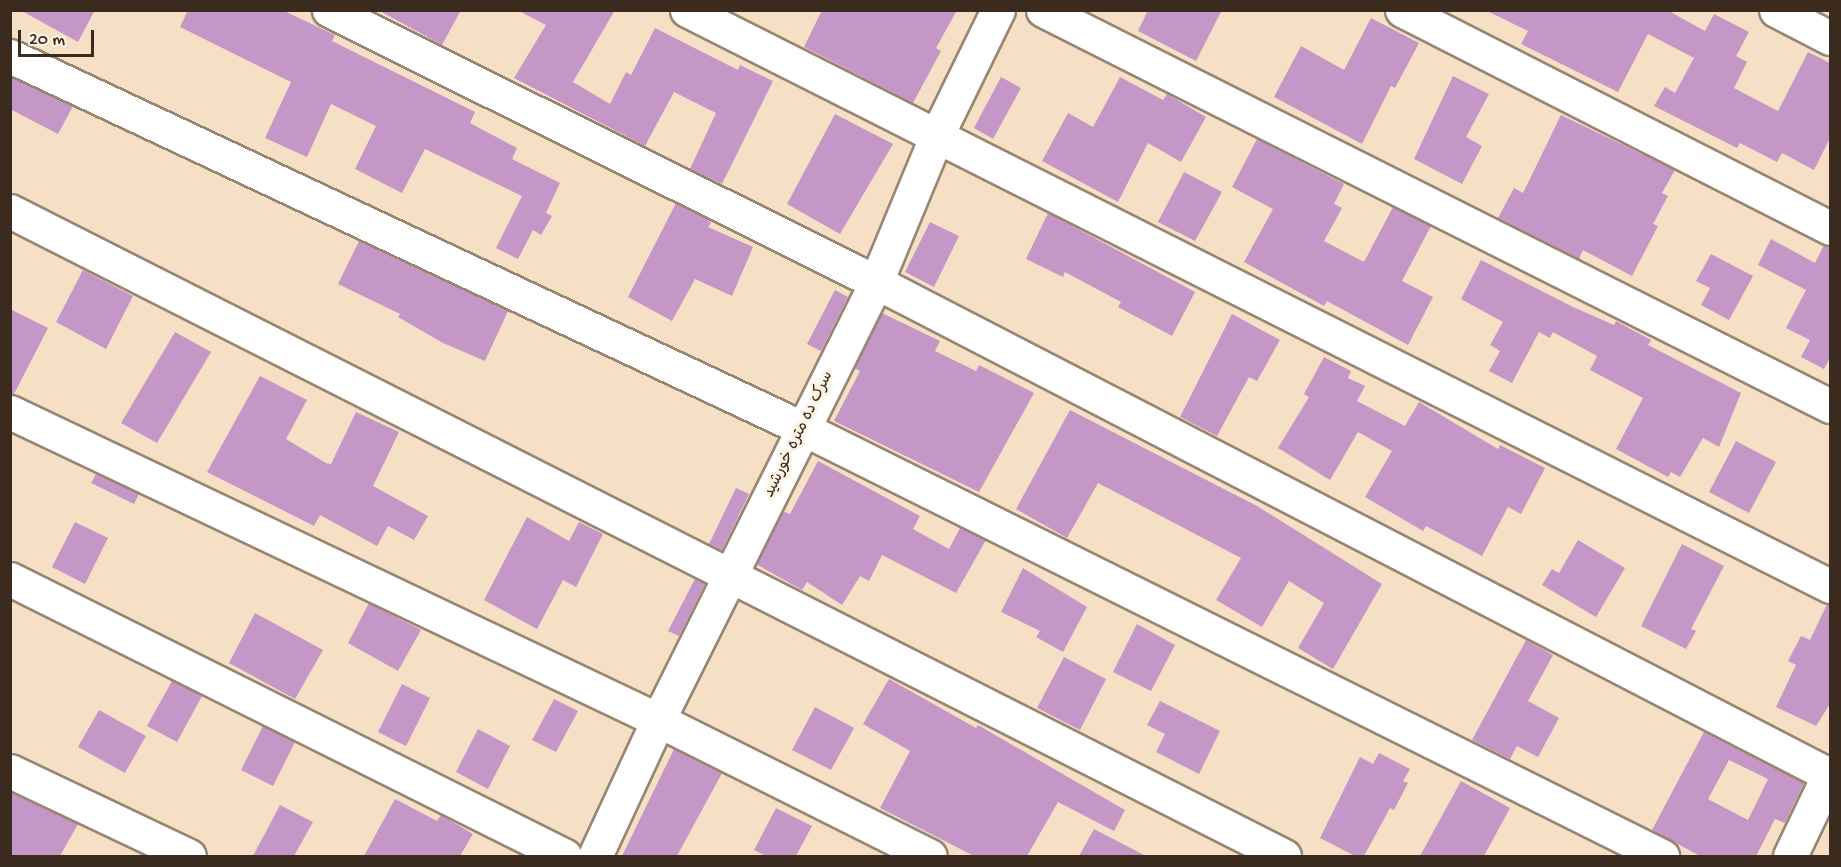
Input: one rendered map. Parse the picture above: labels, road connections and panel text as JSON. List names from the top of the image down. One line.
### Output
{"streets":{"street":["سرک ده متره خورشید"]},"scale_bar":"20 m"}
